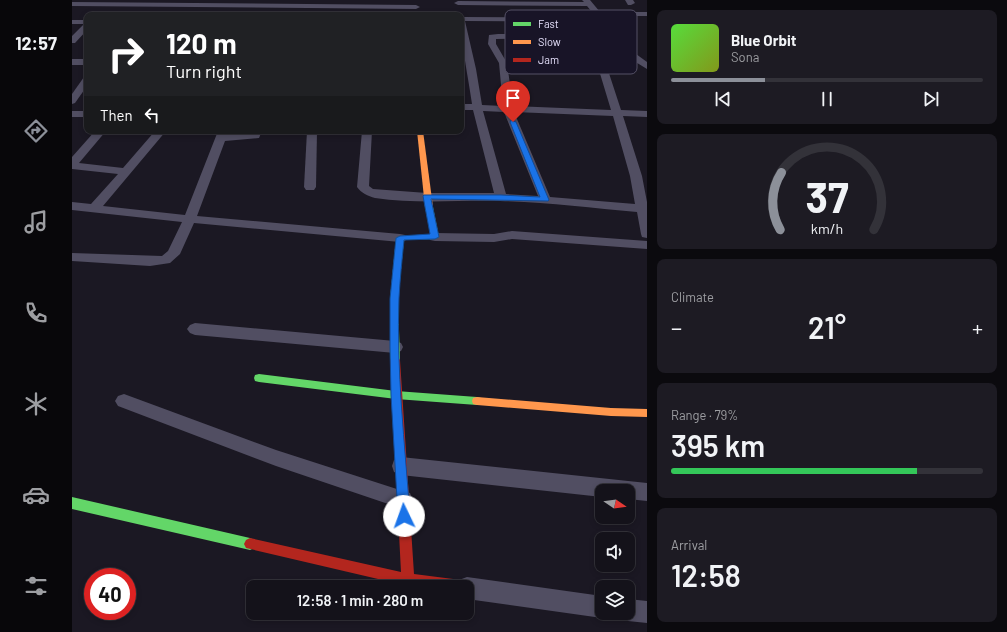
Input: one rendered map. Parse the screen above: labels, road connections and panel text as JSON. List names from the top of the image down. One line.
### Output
{"legend":["Fast","Slow","Jam"],"north":"right","page":{"tabs":"12:57","turn":["120 m","Turn right"],"song":["Blue Orbit","Sona"],"then":"Then","tile":["Climate",["Range · 79%","395 km"],["Arrival","12:58"]],"heat":["−","21°","+"],"limit":"40","trip":"12:58 · 1 min · 280 m","gauge":["37","km/h"]}}
